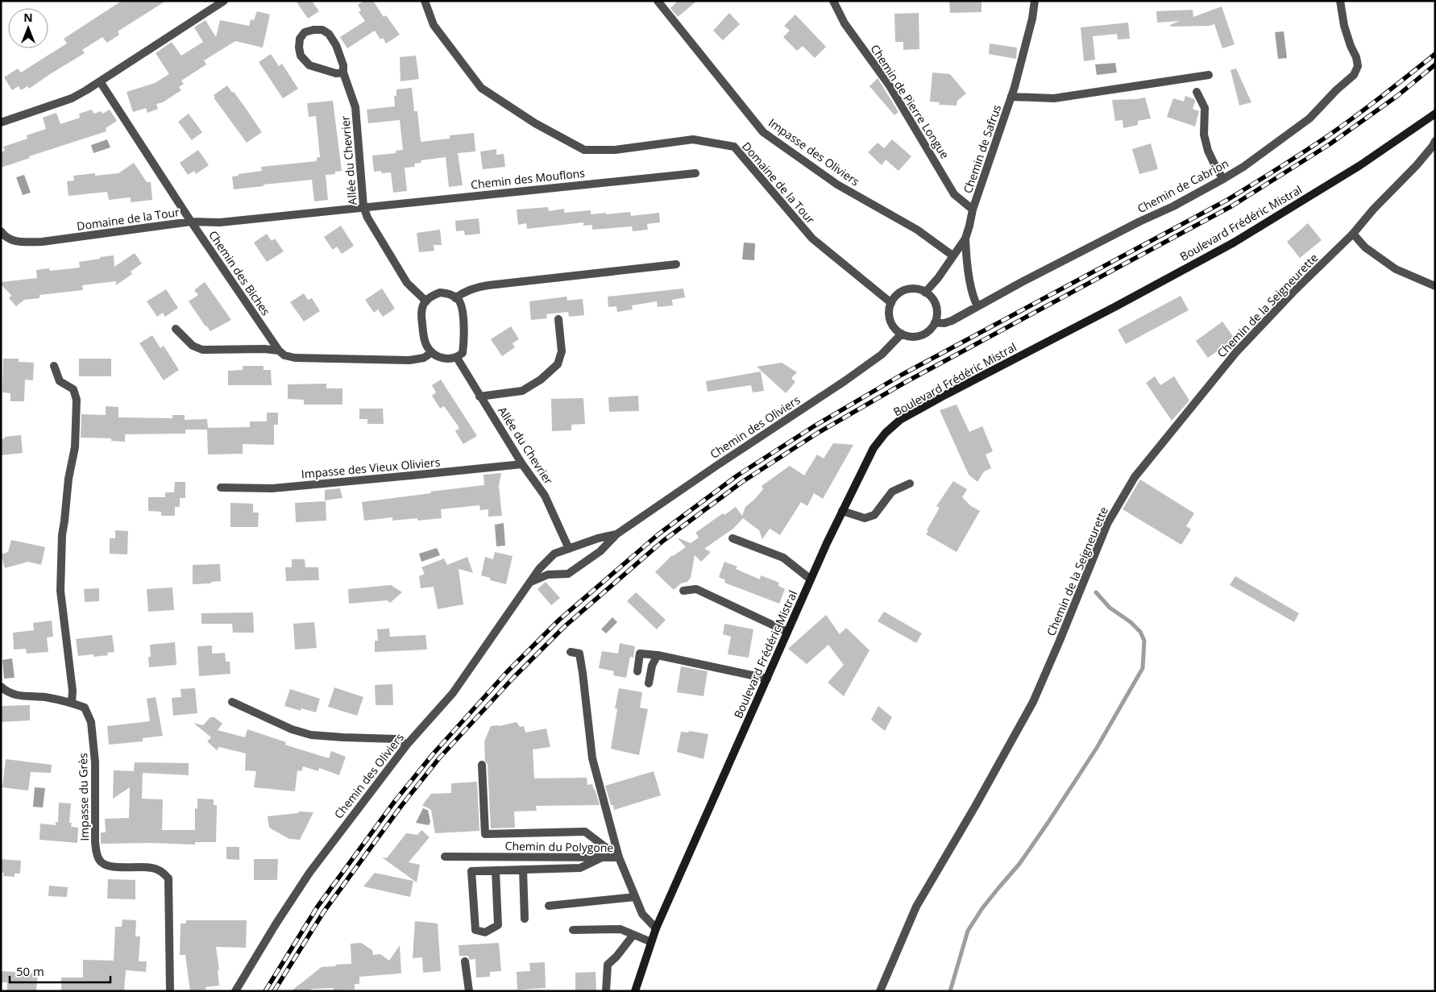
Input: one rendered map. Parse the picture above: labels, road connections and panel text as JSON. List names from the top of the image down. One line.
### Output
{"streets":{"main road":["Boulevard Frédéric Mistral"],"street":["Chemin de Pierre Longue","Chemin de Safrus","Impasse des Oliviers","Allée du Chevrier","Chemin des Mouflons","Domaine de la Tour","Chemin de Cabrion","Chemin des Biches","Chemin de la Seigneurette","Chemin des Oliviers","Impasse des Vieux Oliviers","Impasse du Grès","Chemin du Polygone"]},"crossings":[["Chemin de Pierre Longue","Chemin de Safrus"],["Chemin de Safrus","Impasse des Oliviers"],["Chemin de Safrus","Domaine de la Tour"],["Chemin de Safrus","Chemin de Cabrion"],["Chemin de Safrus","Chemin des Oliviers"],["Allée du Chevrier","Chemin des Mouflons"],["Allée du Chevrier","Chemin des Biches"],["Allée du Chevrier","Chemin des Oliviers"],["Allée du Chevrier","Impasse des Vieux Oliviers"],["Chemin des Mouflons","Chemin des Biches"],["Domaine de la Tour","Chemin de Cabrion"],["Domaine de la Tour","Chemin des Biches"],["Domaine de la Tour","Chemin des Oliviers"],["Chemin de Cabrion","Chemin des Oliviers"],["Boulevard Frédéric Mistral","Chemin du Polygone"]],"scale_bar":"50 m","north":"top"}
